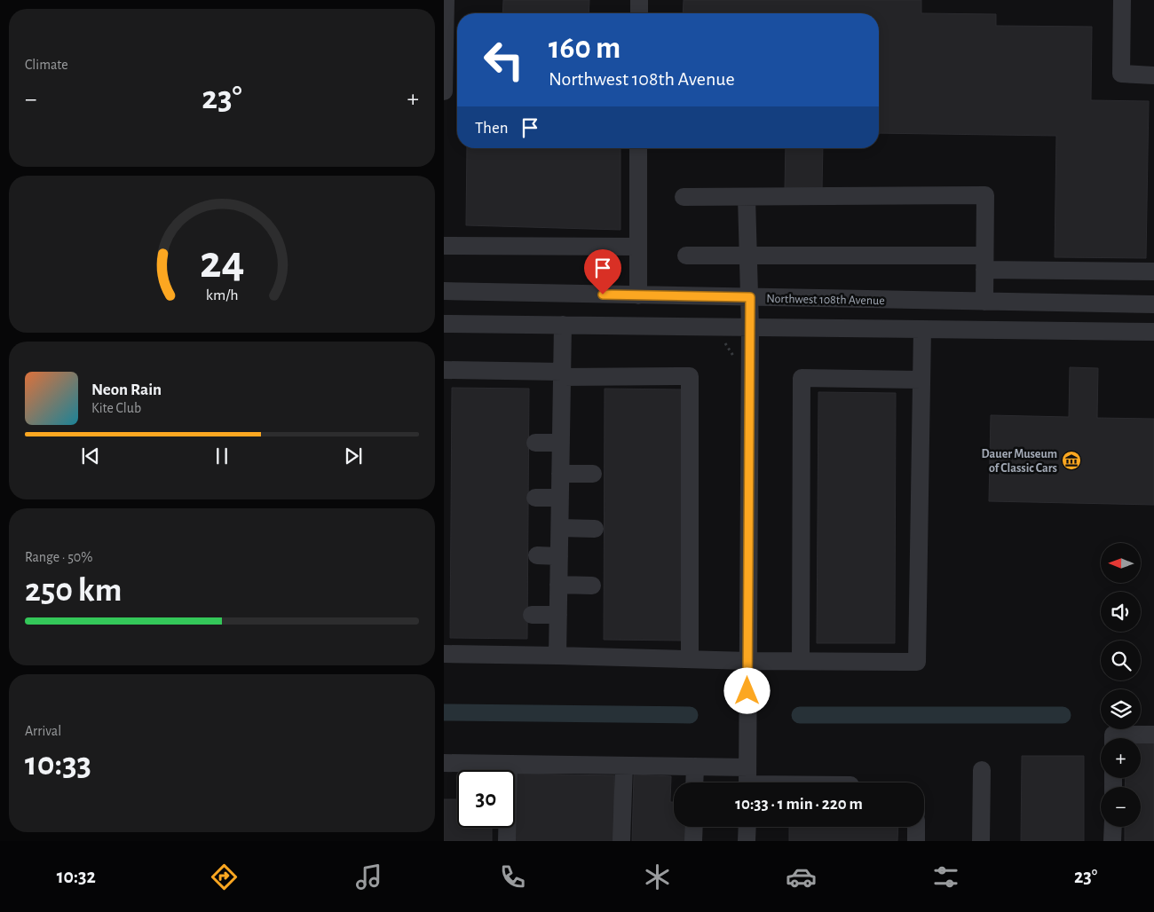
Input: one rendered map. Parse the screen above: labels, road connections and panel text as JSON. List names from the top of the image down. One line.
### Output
{"streets":{"street":["Northwest 108th Avenue"]},"places":{"museum":["Dauer Museum of Classic Cars"]},"north":"left","page":{"tile":["Climate",["Range · 50%","250 km"],["Arrival","10:33"]],"turn":["160 m","Northwest 108th Avenue"],"heat":["−","23°","+"],"then":"Then","song":["Neon Rain","Kite Club"],"map_buttons":["+","−"],"limit":"30","trip":"10:33 · 1 min · 220 m","tabs":["10:32","23°"],"gauge":["24","km/h"]}}
